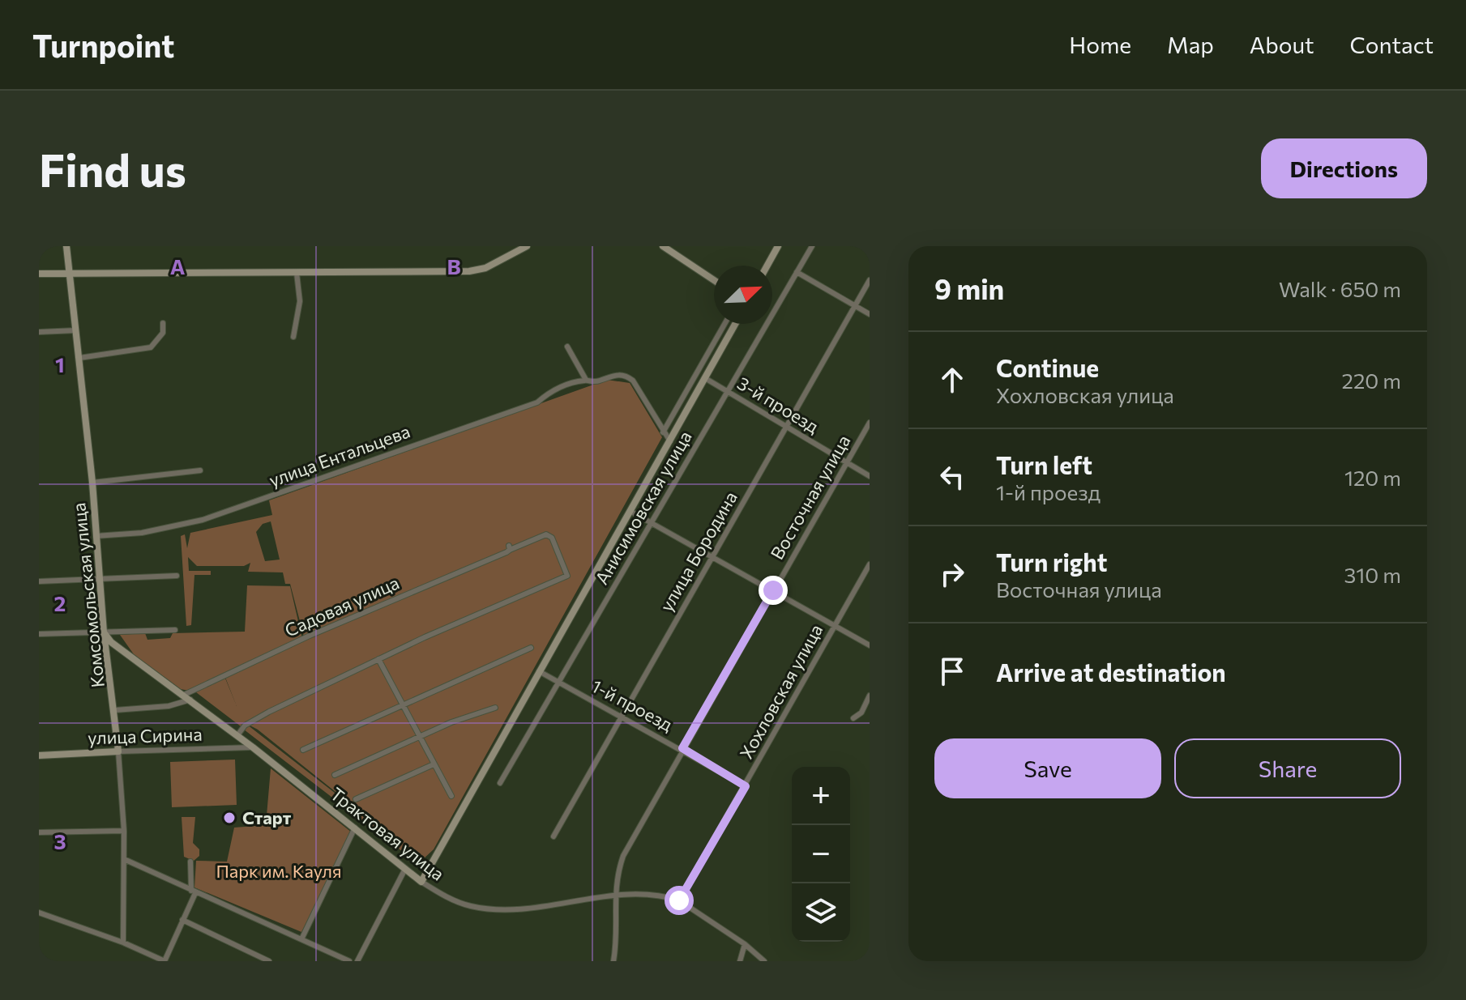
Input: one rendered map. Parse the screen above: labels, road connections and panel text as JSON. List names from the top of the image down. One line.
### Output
{"streets":{"street":["3-й проезд","улица Ентальцева","Восточная улица","Анисимовская улица","улица Бородина","Комсомольская улица","Садовая улица","Хохловская улица","1-й проезд","улица Сирина","Трактовая улица"]},"crossings":[["3-й проезд","Восточная улица"],["3-й проезд","Анисимовская улица"],["3-й проезд","улица Бородина"],["улица Ентальцева","Комсомольская улица"],["Восточная улица","1-й проезд"],["Восточная улица","Трактовая улица"],["Анисимовская улица","1-й проезд"],["улица Бородина","1-й проезд"],["Комсомольская улица","улица Сирина"],["Комсомольская улица","Трактовая улица"],["Садовая улица","Трактовая улица"],["Хохловская улица","1-й проезд"],["Хохловская улица","Трактовая улица"],["улица Сирина","Трактовая улица"]],"parks":["Парк им. Кауля"],"places":["Старт"],"north":"top right","page":{"header":"Turnpoint","nav":["Home","Map","About","Contact"],"buttons":["Directions",["Save","Share"]],"title":"Find us","heading":["9 min","Walk · 650 m"],"list":[["Continue","Хохловская улица","220 m"],["Turn left","1-й проезд","120 m"],["Turn right","Восточная улица","310 m"],"Arrive at destination"],"map_buttons":["+","−"]},"grid":{"columns":["A","B"],"rows":["1","2","3"]}}
